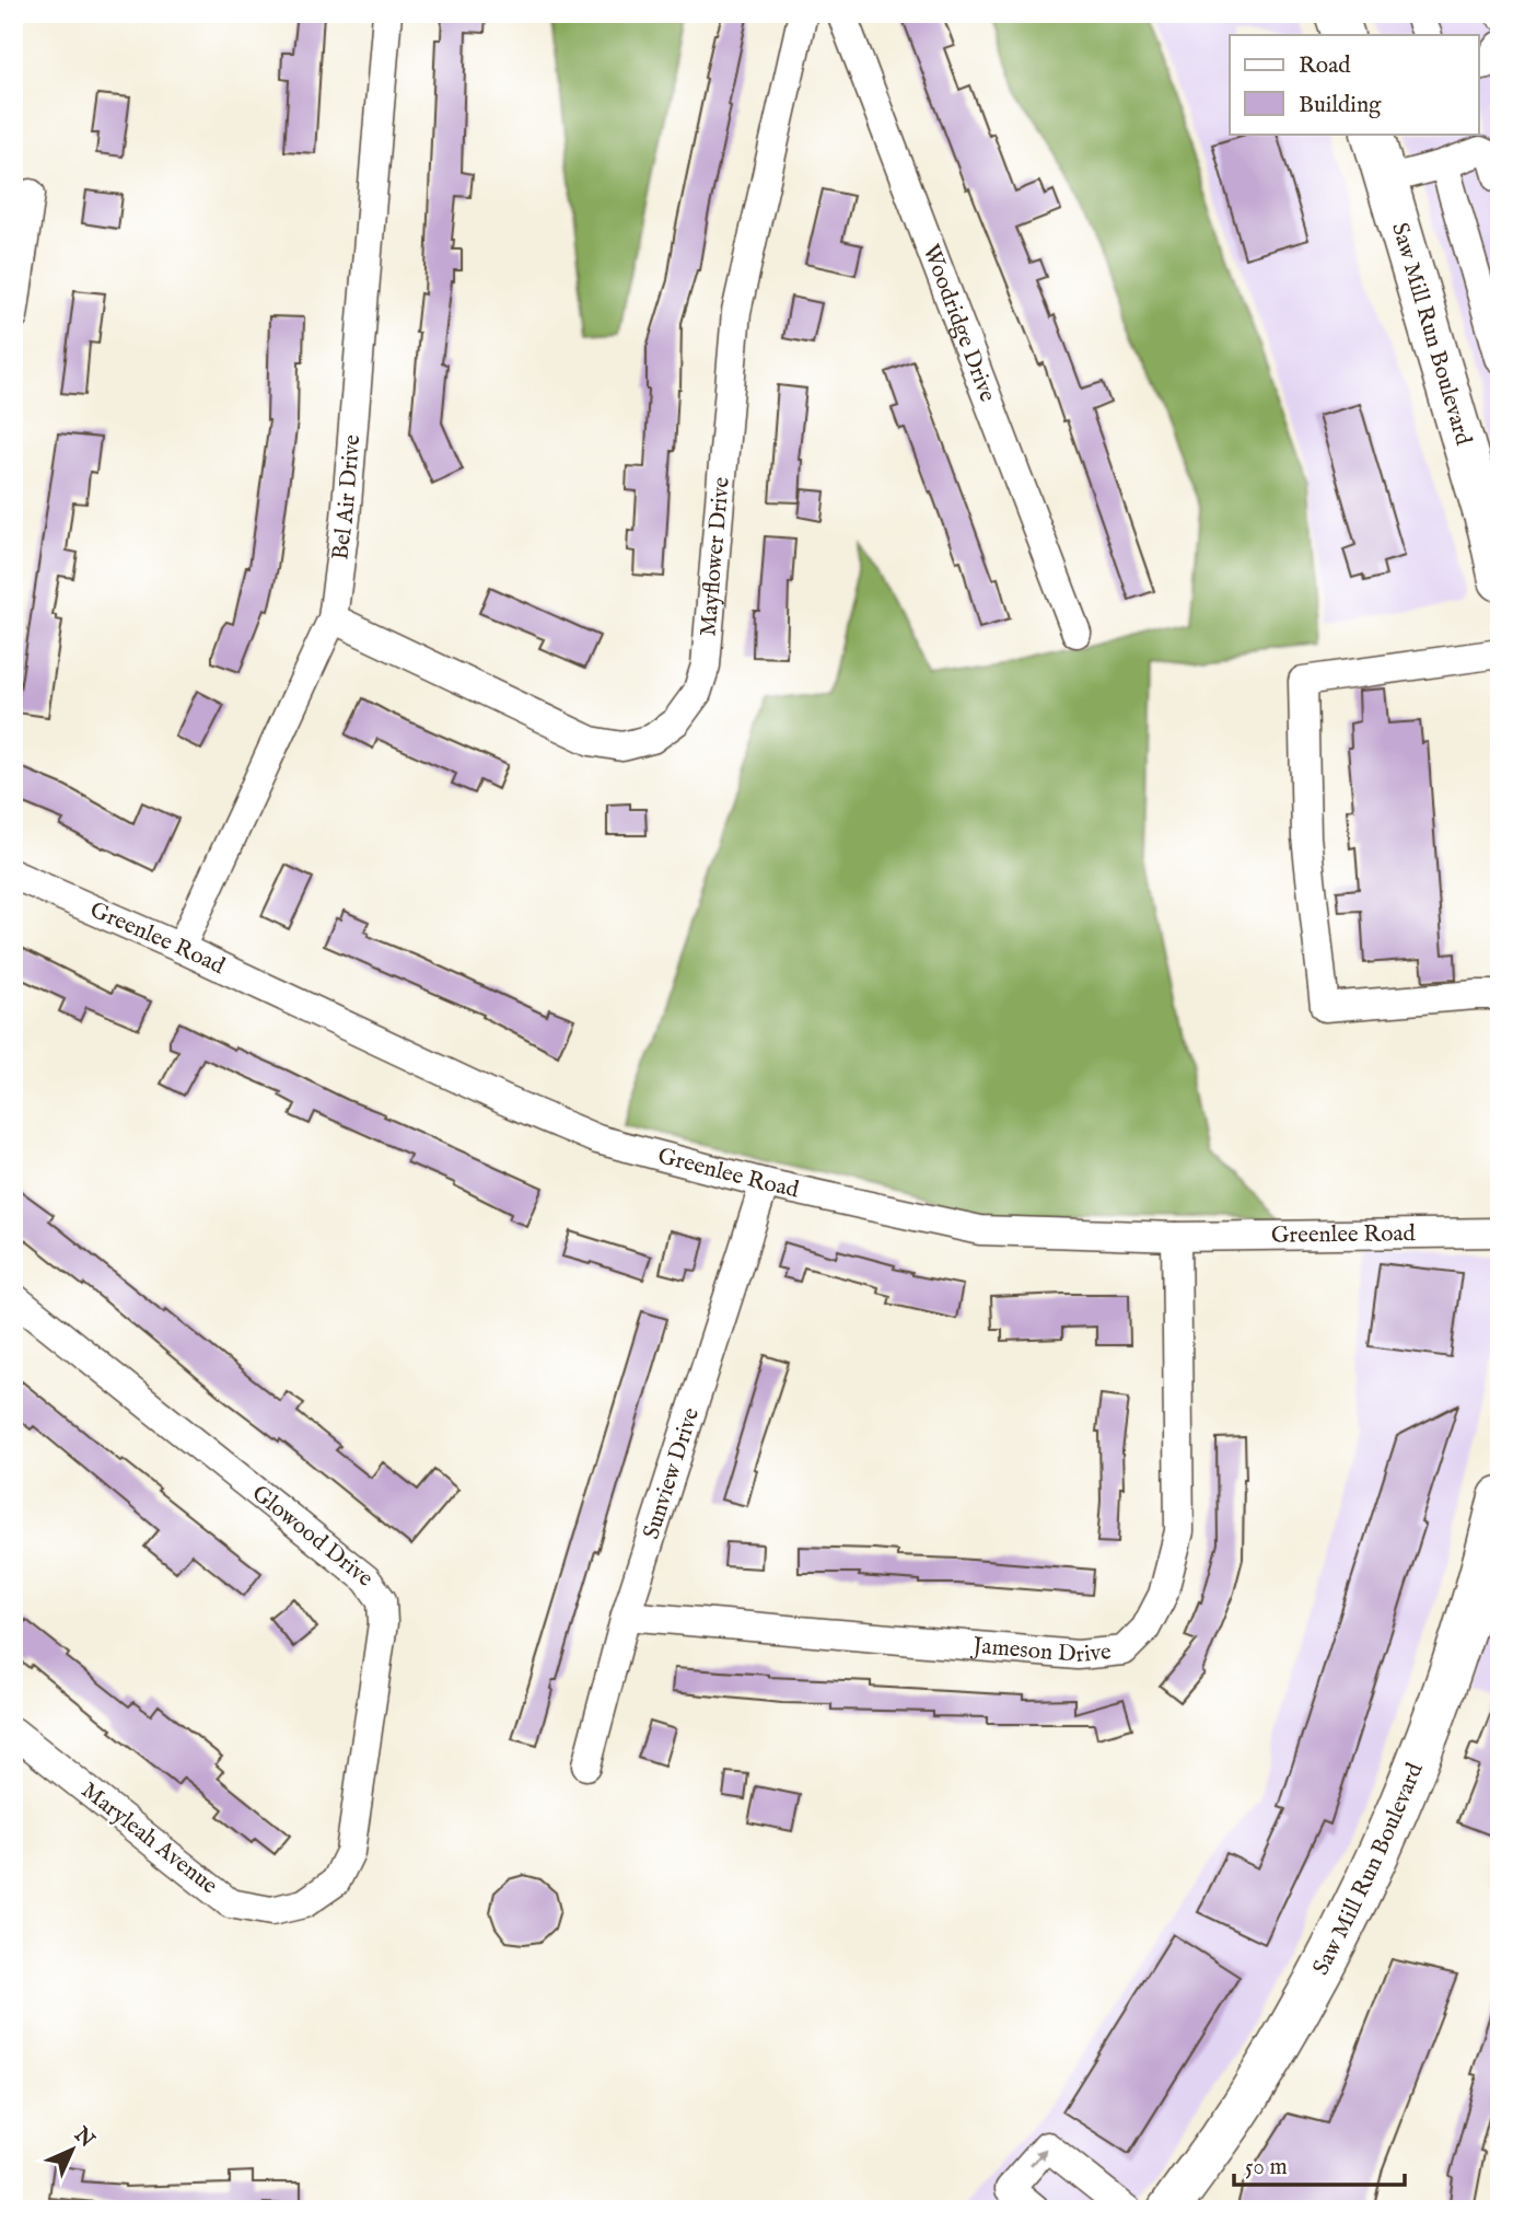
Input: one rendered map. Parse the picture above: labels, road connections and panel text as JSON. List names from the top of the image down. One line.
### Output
{"streets":{"highway":["Saw Mill Run Boulevard"],"street":["Woodridge Drive","Bel Air Drive","Mayflower Drive","Greenlee Road","Sunview Drive","Glowood Drive","Jameson Drive","Maryleah Avenue"]},"crossings":[["Bel Air Drive","Mayflower Drive"],["Bel Air Drive","Greenlee Road"],["Greenlee Road","Sunview Drive"],["Greenlee Road","Jameson Drive"],["Sunview Drive","Jameson Drive"],["Glowood Drive","Maryleah Avenue"]],"legend":["Road","Building"],"scale_bar":"50 m","north":"top right"}
